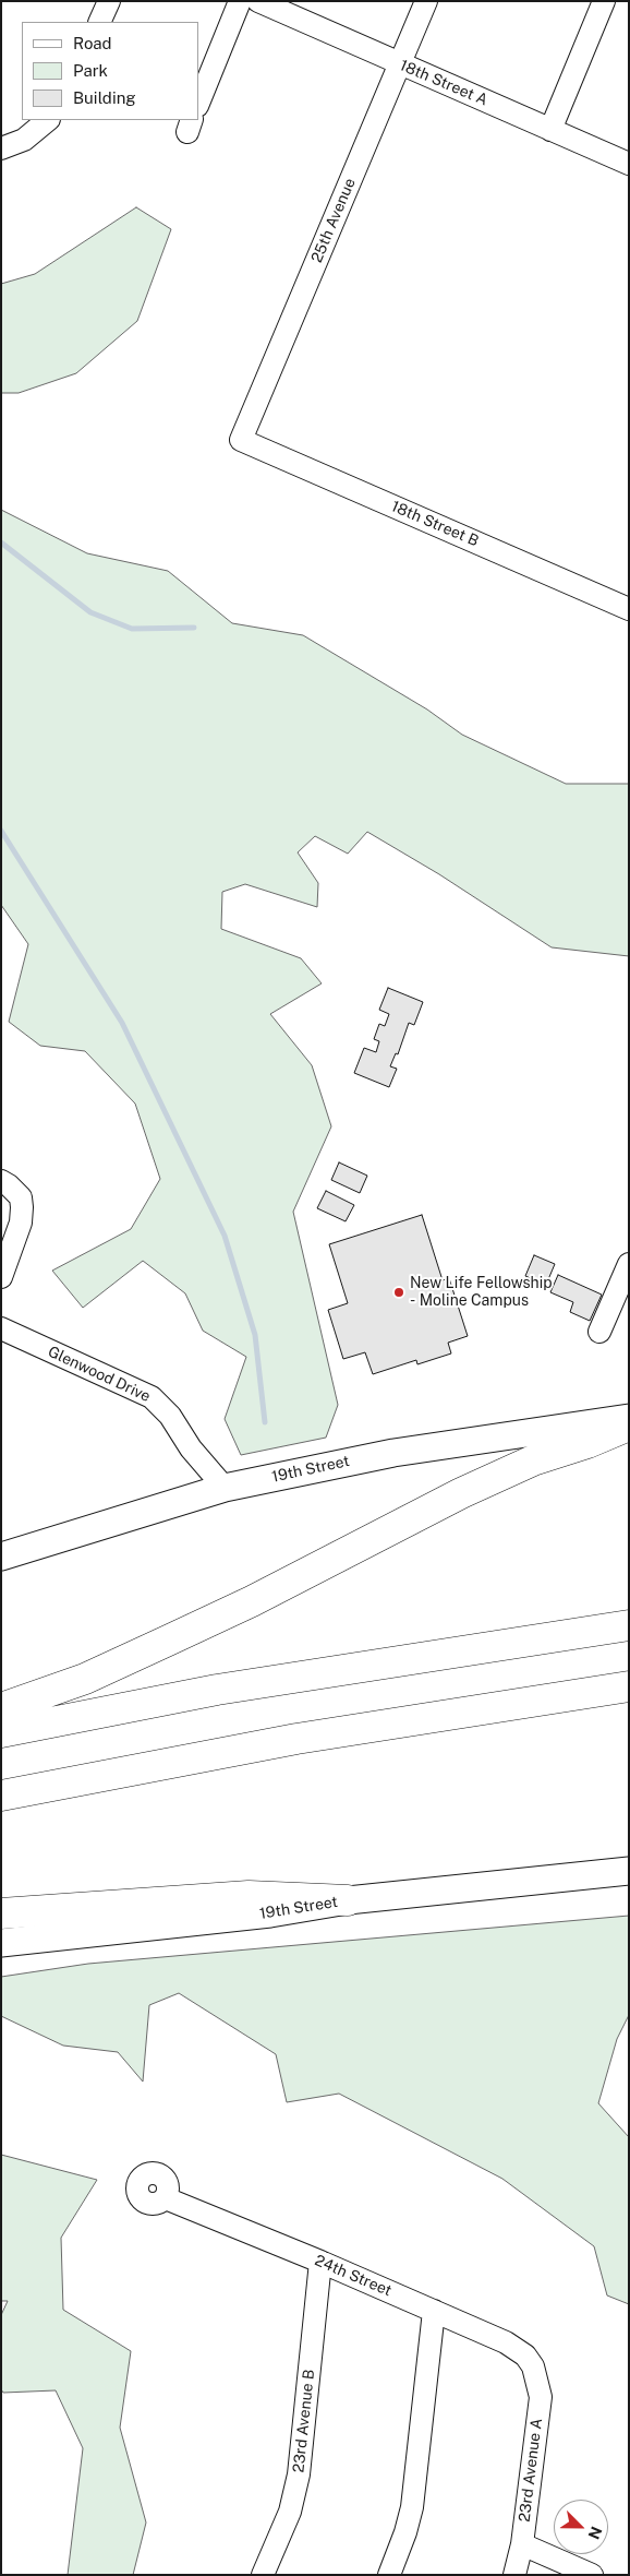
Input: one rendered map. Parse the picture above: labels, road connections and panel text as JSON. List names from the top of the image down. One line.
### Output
{"streets":{"main road":["19th Street"],"street":["18th Street A","25th Avenue","18th Street B","Glenwood Drive","24th Street","23rd Avenue B","23rd Avenue A"]},"crossings":[["18th Street A","25th Avenue"],["25th Avenue","18th Street B"],["Glenwood Drive","19th Street"],["24th Street","23rd Avenue B"],["24th Street","23rd Avenue A"]],"places":["New Life Fellowship - Moline Campus"],"legend":["Road","Park","Building"],"north":"bottom right"}
